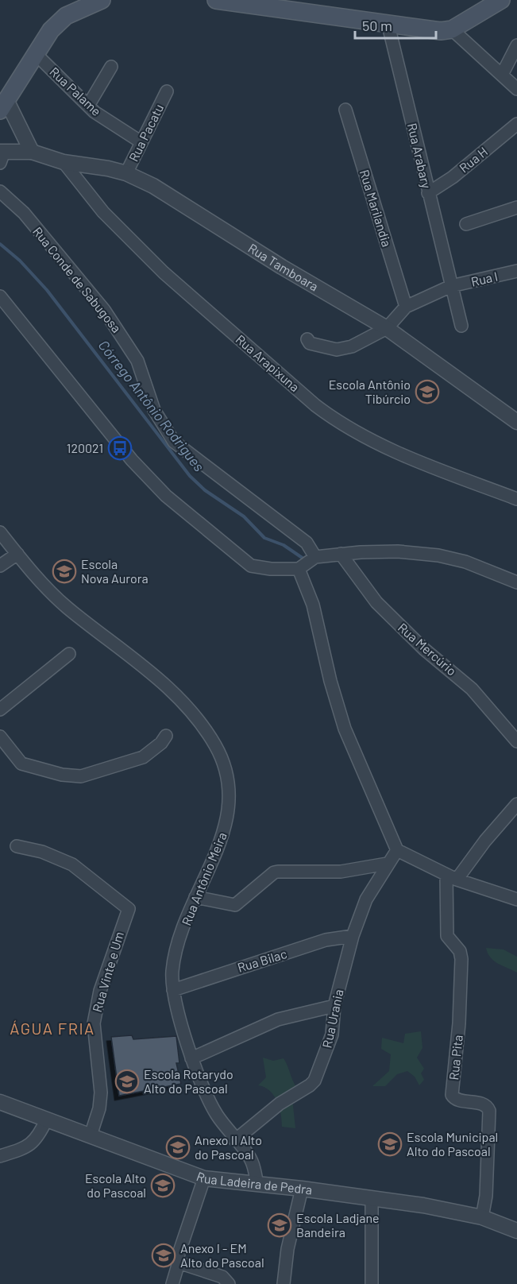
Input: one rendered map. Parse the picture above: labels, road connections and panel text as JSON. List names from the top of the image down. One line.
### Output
{"streets":{"street":["Rua Palame","Rua Pacatu","Rua Arabary","Rua H","Rua Marilandia","Rua Tamboara","Rua I","Rua Conde de Sabugosa","Rua Arapixuna","Rua Mercúrio","Rua Antônio Meira","Rua Bilac","Rua Vinte e Um","Rua Urania","Rua Pita","Rua Ladeira de Pedra"]},"crossings":[["Rua Palame","Rua Pacatu"],["Rua Pacatu","Rua Tamboara"],["Rua Arabary","Rua H"],["Rua Arabary","Rua I"],["Rua Marilandia","Rua I"],["Rua Tamboara","Rua Arapixuna"],["Rua Antônio Meira","Rua Bilac"],["Rua Antônio Meira","Rua Urania"],["Rua Antônio Meira","Rua Ladeira de Pedra"],["Rua Bilac","Rua Urania"],["Rua Vinte e Um","Rua Ladeira de Pedra"],["Rua Pita","Rua Ladeira de Pedra"]],"districts":["ÁGUA FRIA"],"water":["Córrego Antônio Rodrigues"],"places":{"school or university":["Escola Antônio Tibúrcio","Escola Nova Aurora","Escola Rotarydo Alto do Pascoal","Escola Municipal Alto do Pascoal","Anexo II Alto do Pascoal","Escola Alto do Pascoal","Escola Ladjane Bandeira","Anexo I - EM Alto do Pascoal"],"bus stop":["120021"]},"scale_bar":"50 m"}
